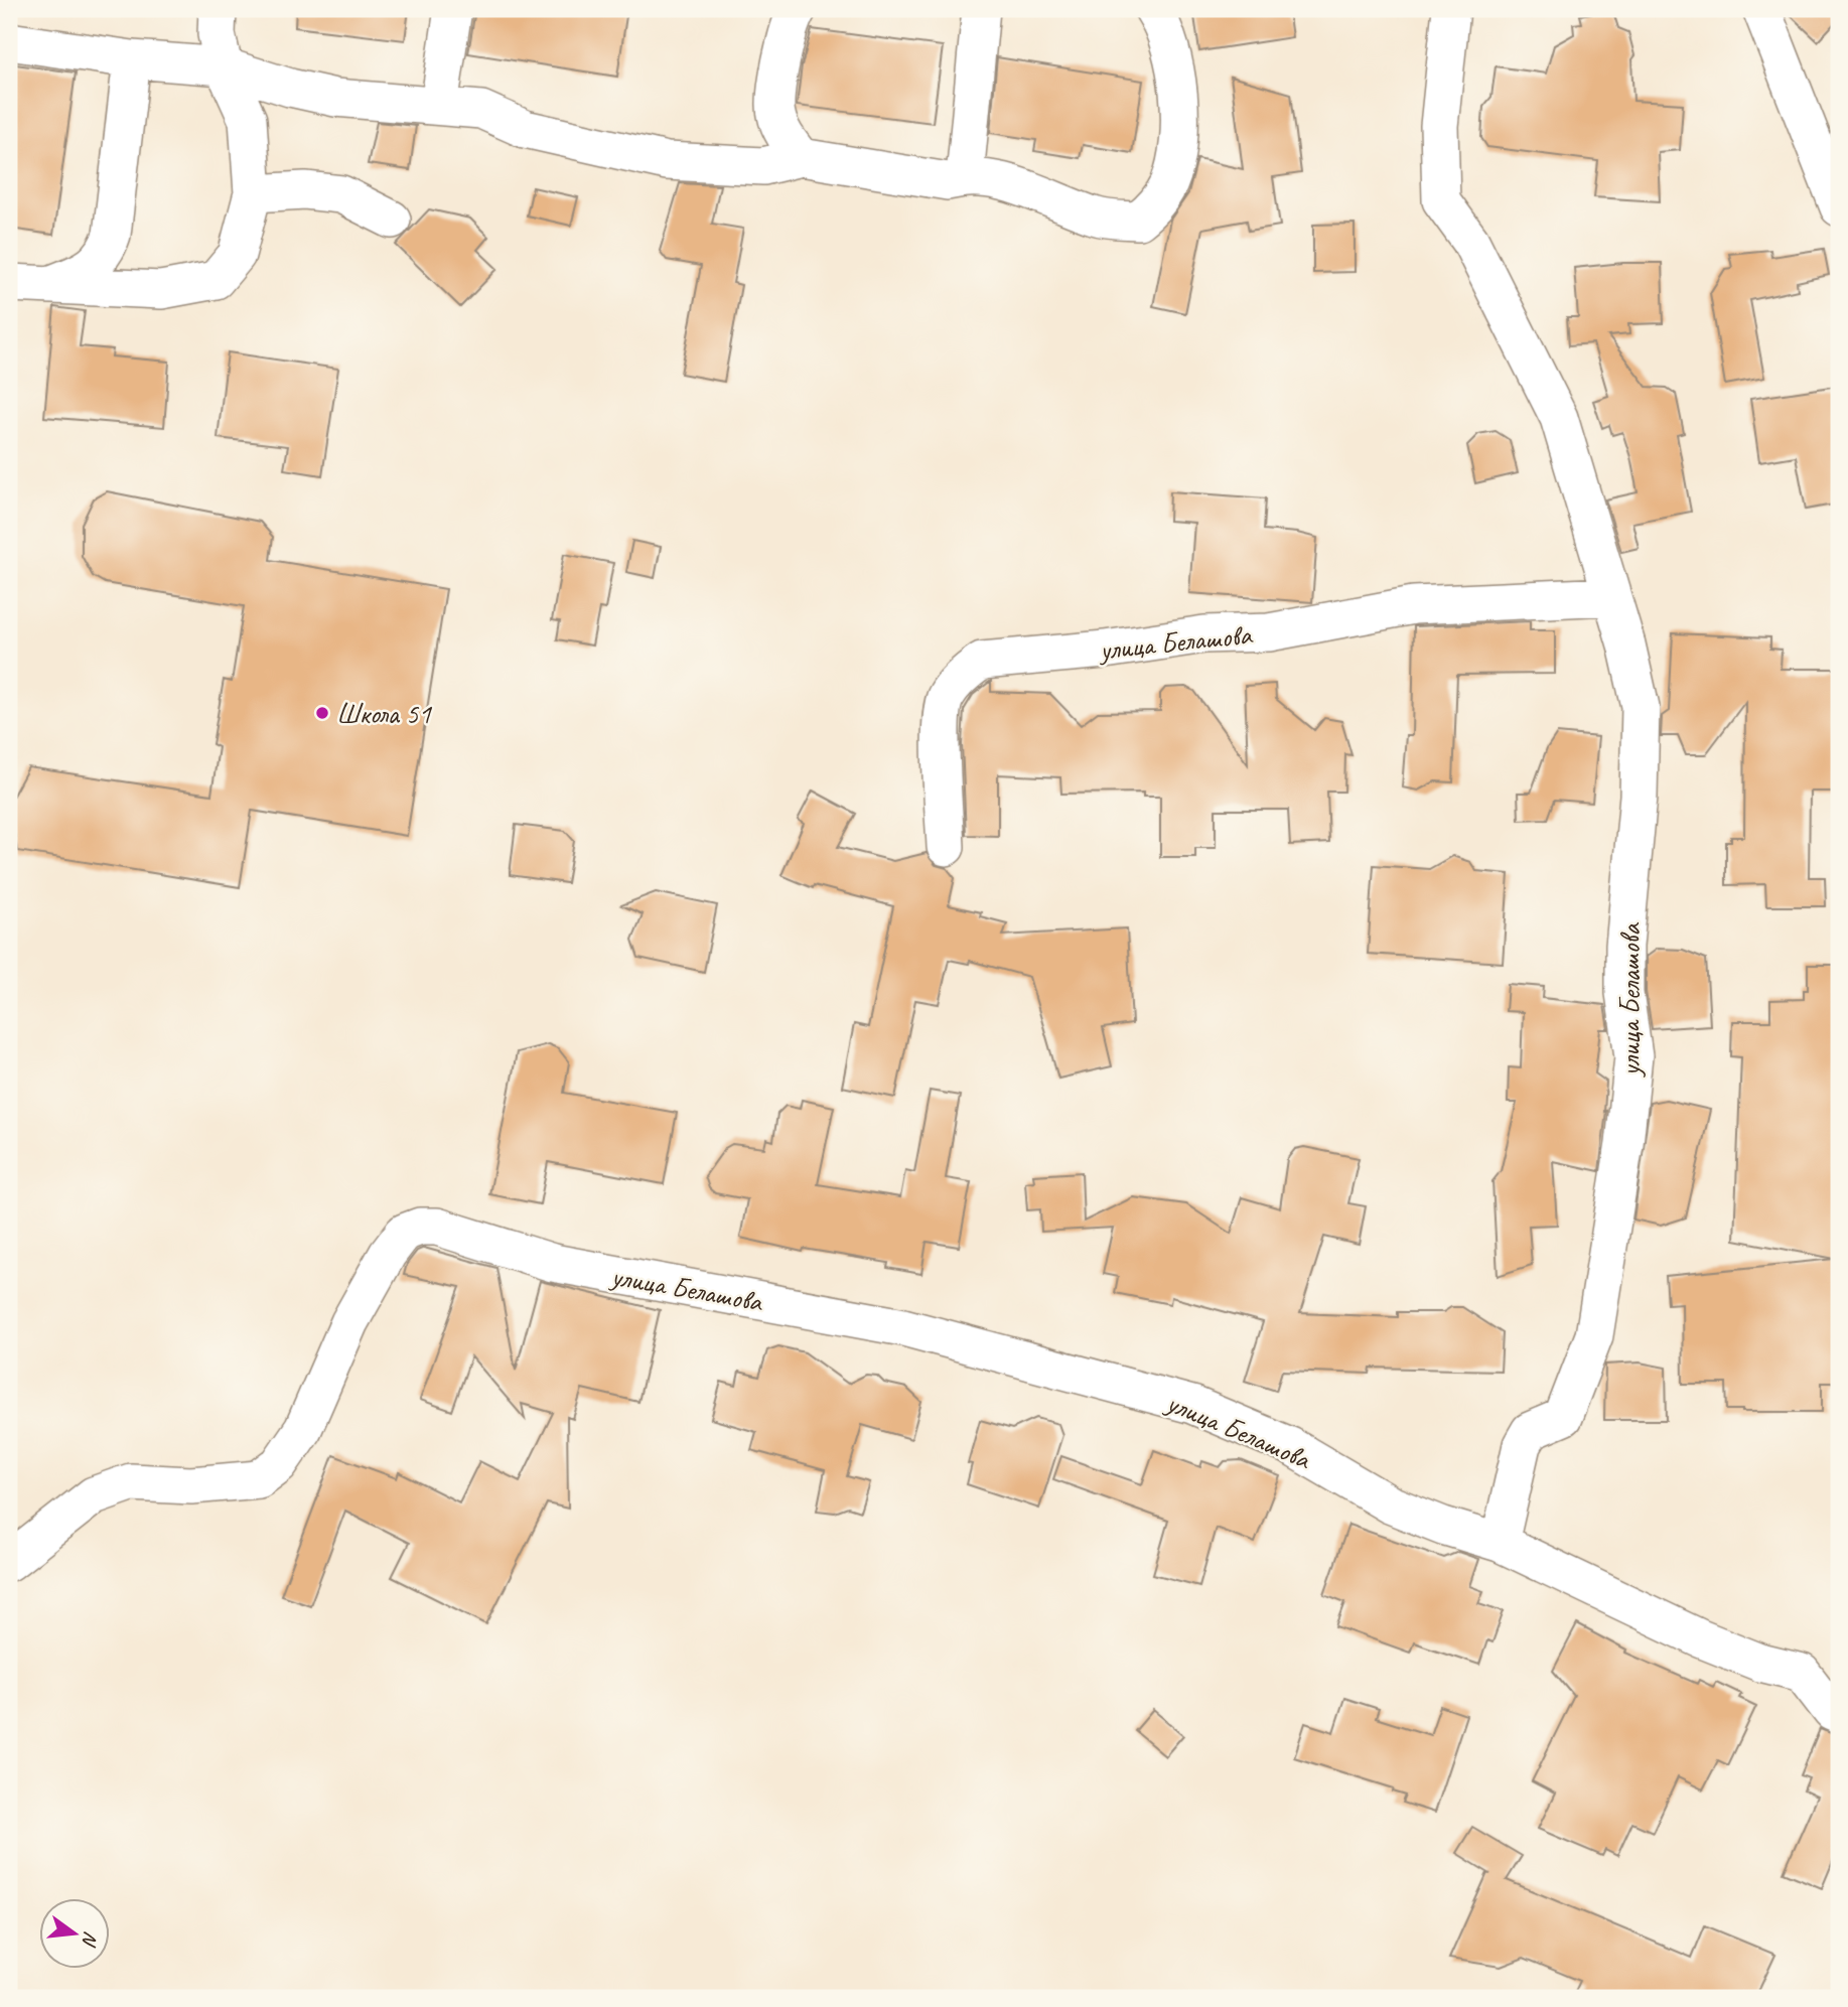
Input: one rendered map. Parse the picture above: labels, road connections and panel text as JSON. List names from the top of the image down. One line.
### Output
{"streets":{"street":["улица Белашова"]},"places":["Школа 51"],"north":"right"}
